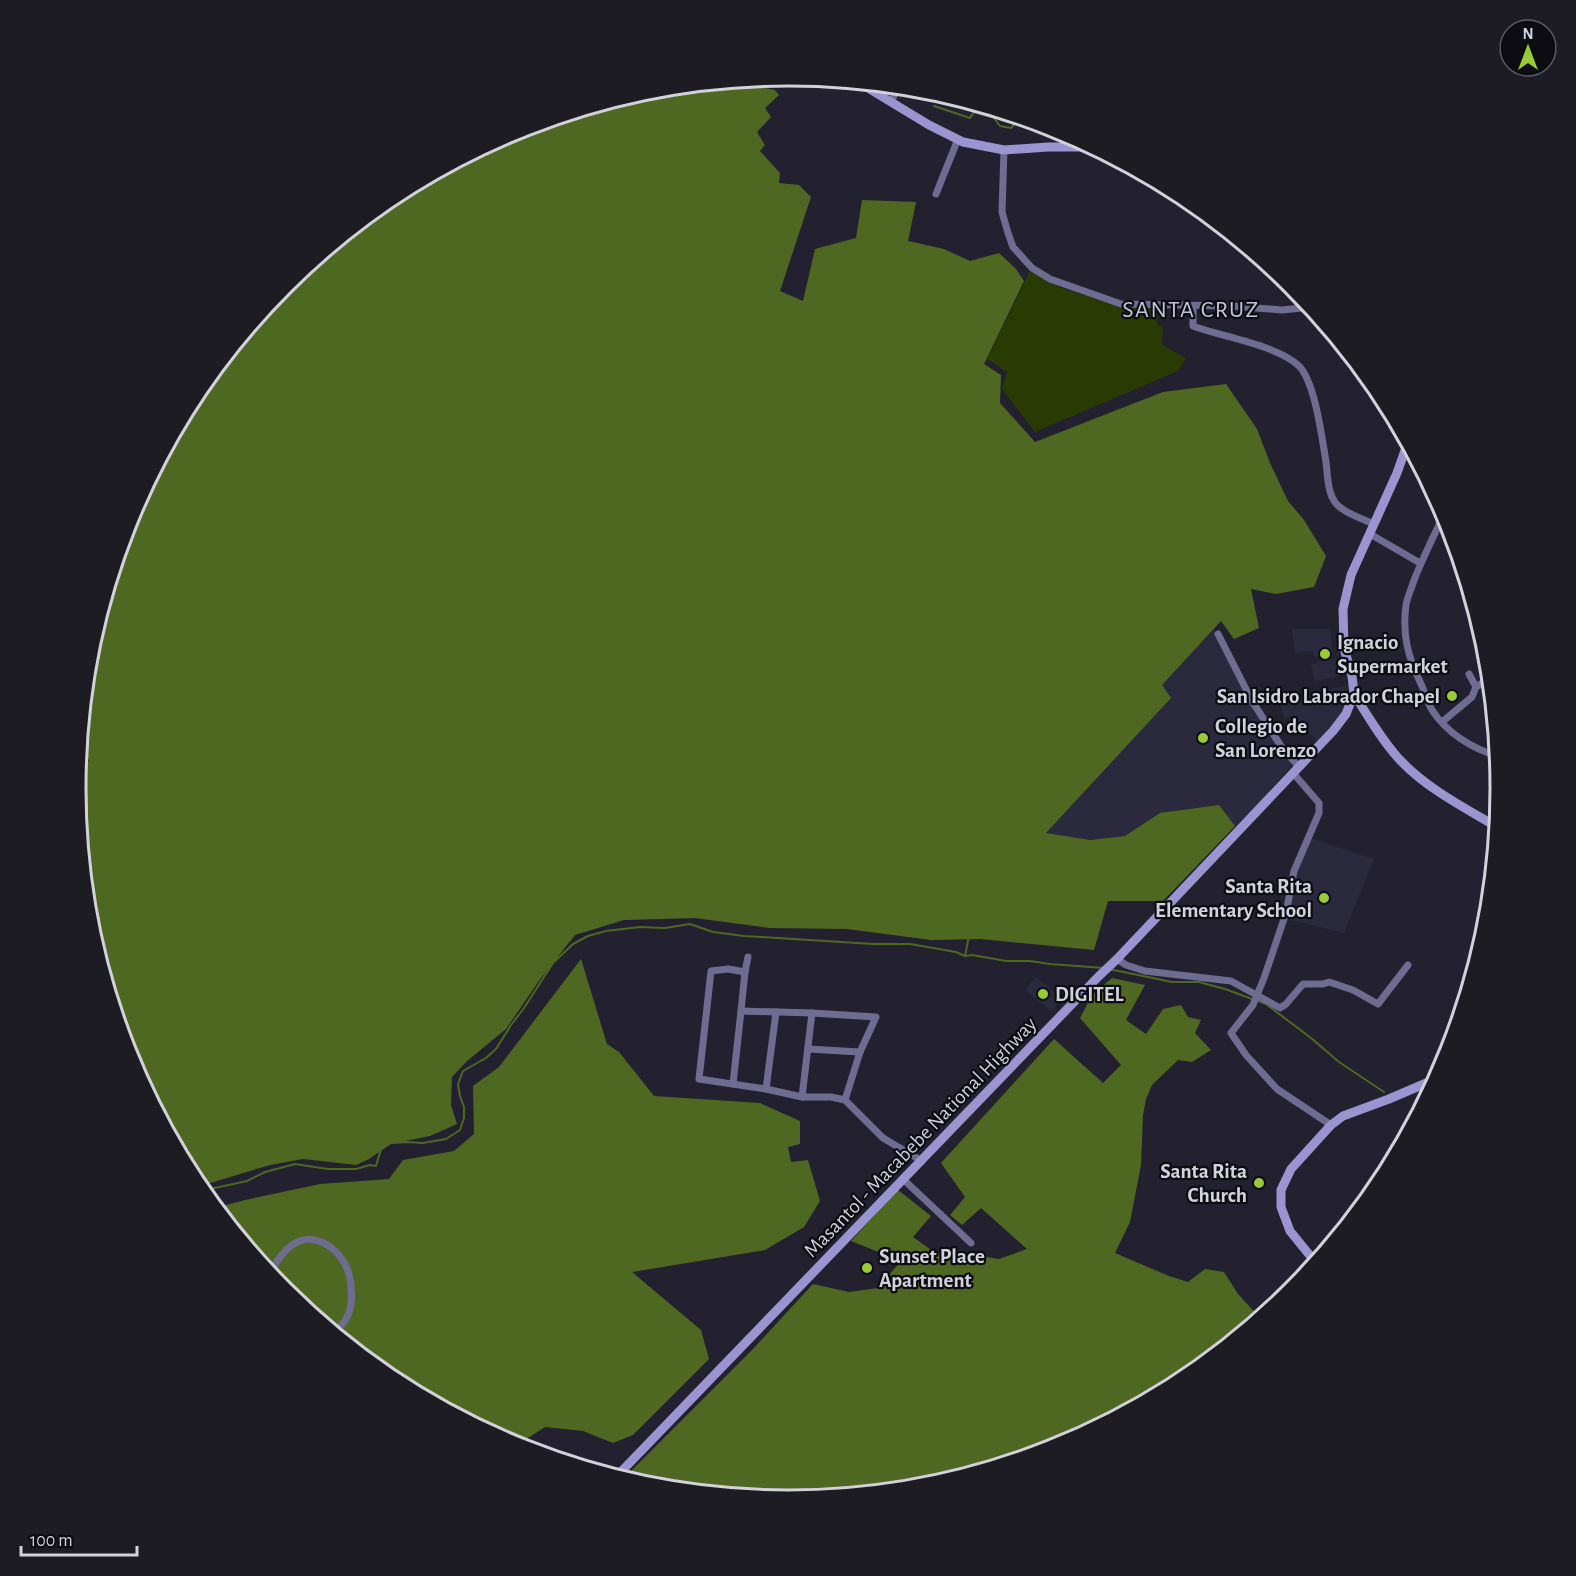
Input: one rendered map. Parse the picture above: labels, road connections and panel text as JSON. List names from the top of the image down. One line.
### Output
{"streets":{"main road":["Masantol - Macabebe National Highway"]},"districts":["SANTA CRUZ"],"places":["Ignacio Supermarket","San Isidro Labrador Chapel","Collegio de San Lorenzo","Santa Rita Elementary School","DIGITEL","Santa Rita Church","Sunset Place Apartment"],"scale_bar":"100 m","north":"top"}
